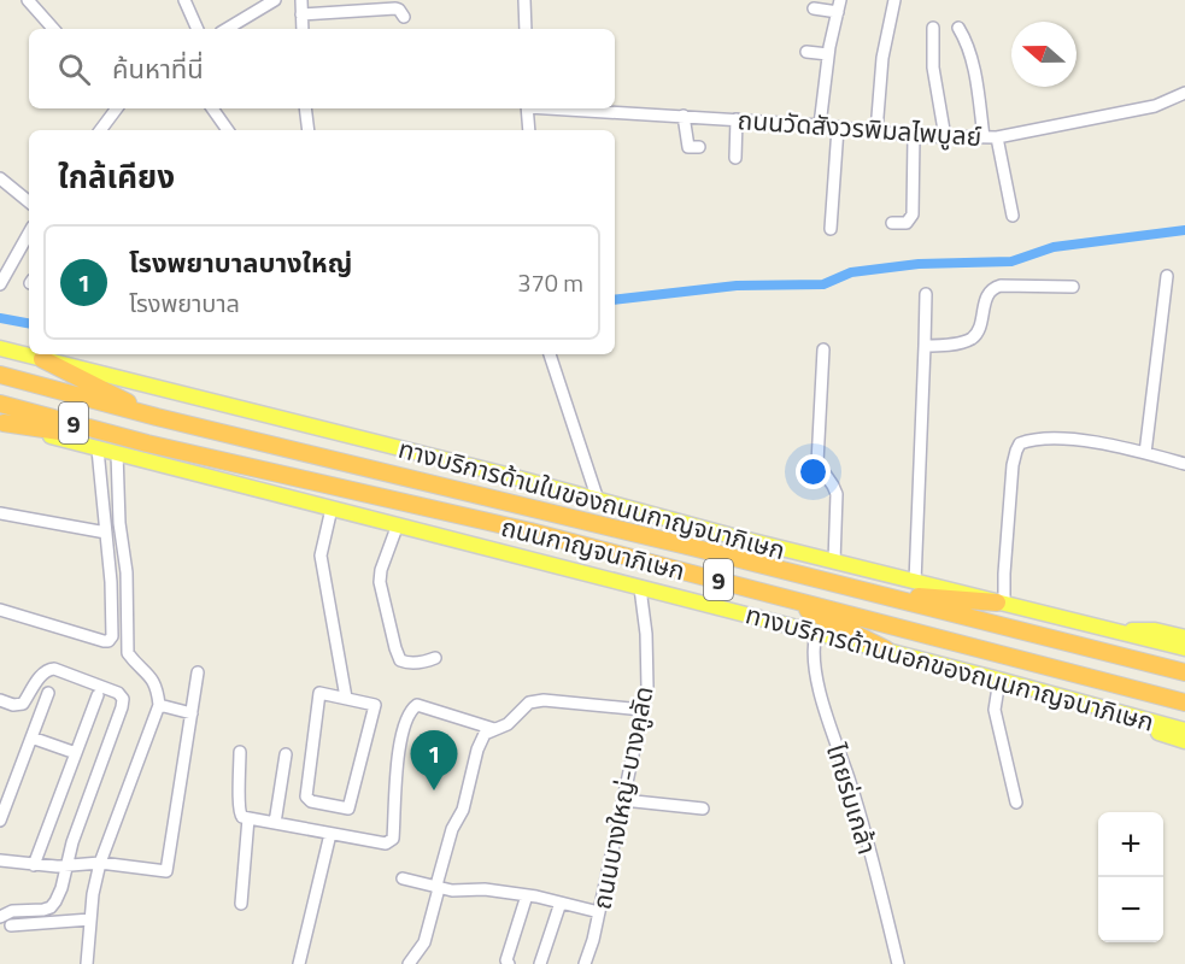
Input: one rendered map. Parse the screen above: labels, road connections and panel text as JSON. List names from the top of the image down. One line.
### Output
{"streets":{"highway":["9","ถนนกาญจนาภิเษก"],"main road":["ทางบริการด้านในของถนนกาญจนาภิเษก","ทางบริการด้านนอกของถนนกาญจนาภิเษก"],"street":["ถนนวัดสังวรพิมลไพบูลย์","ถนนบางใหญ่-บางคูลัด","ไทยร่มเกล้า"]},"crossings":[["ทางบริการด้านนอกของถนนกาญจนาภิเษก","ถนนบางใหญ่-บางคูลัด"],["ทางบริการด้านนอกของถนนกาญจนาภิเษก","ไทยร่มเกล้า"]],"north":"left","page":{"search":"ค้นหาที่นี่","heading":"ใกล้เคียง","list":[{"mark":"1","name":"โรงพยาบาลบางใหญ่","note":"โรงพยาบาล","value":"370 m"}],"pins":"1","map_buttons":["+","−"]}}
